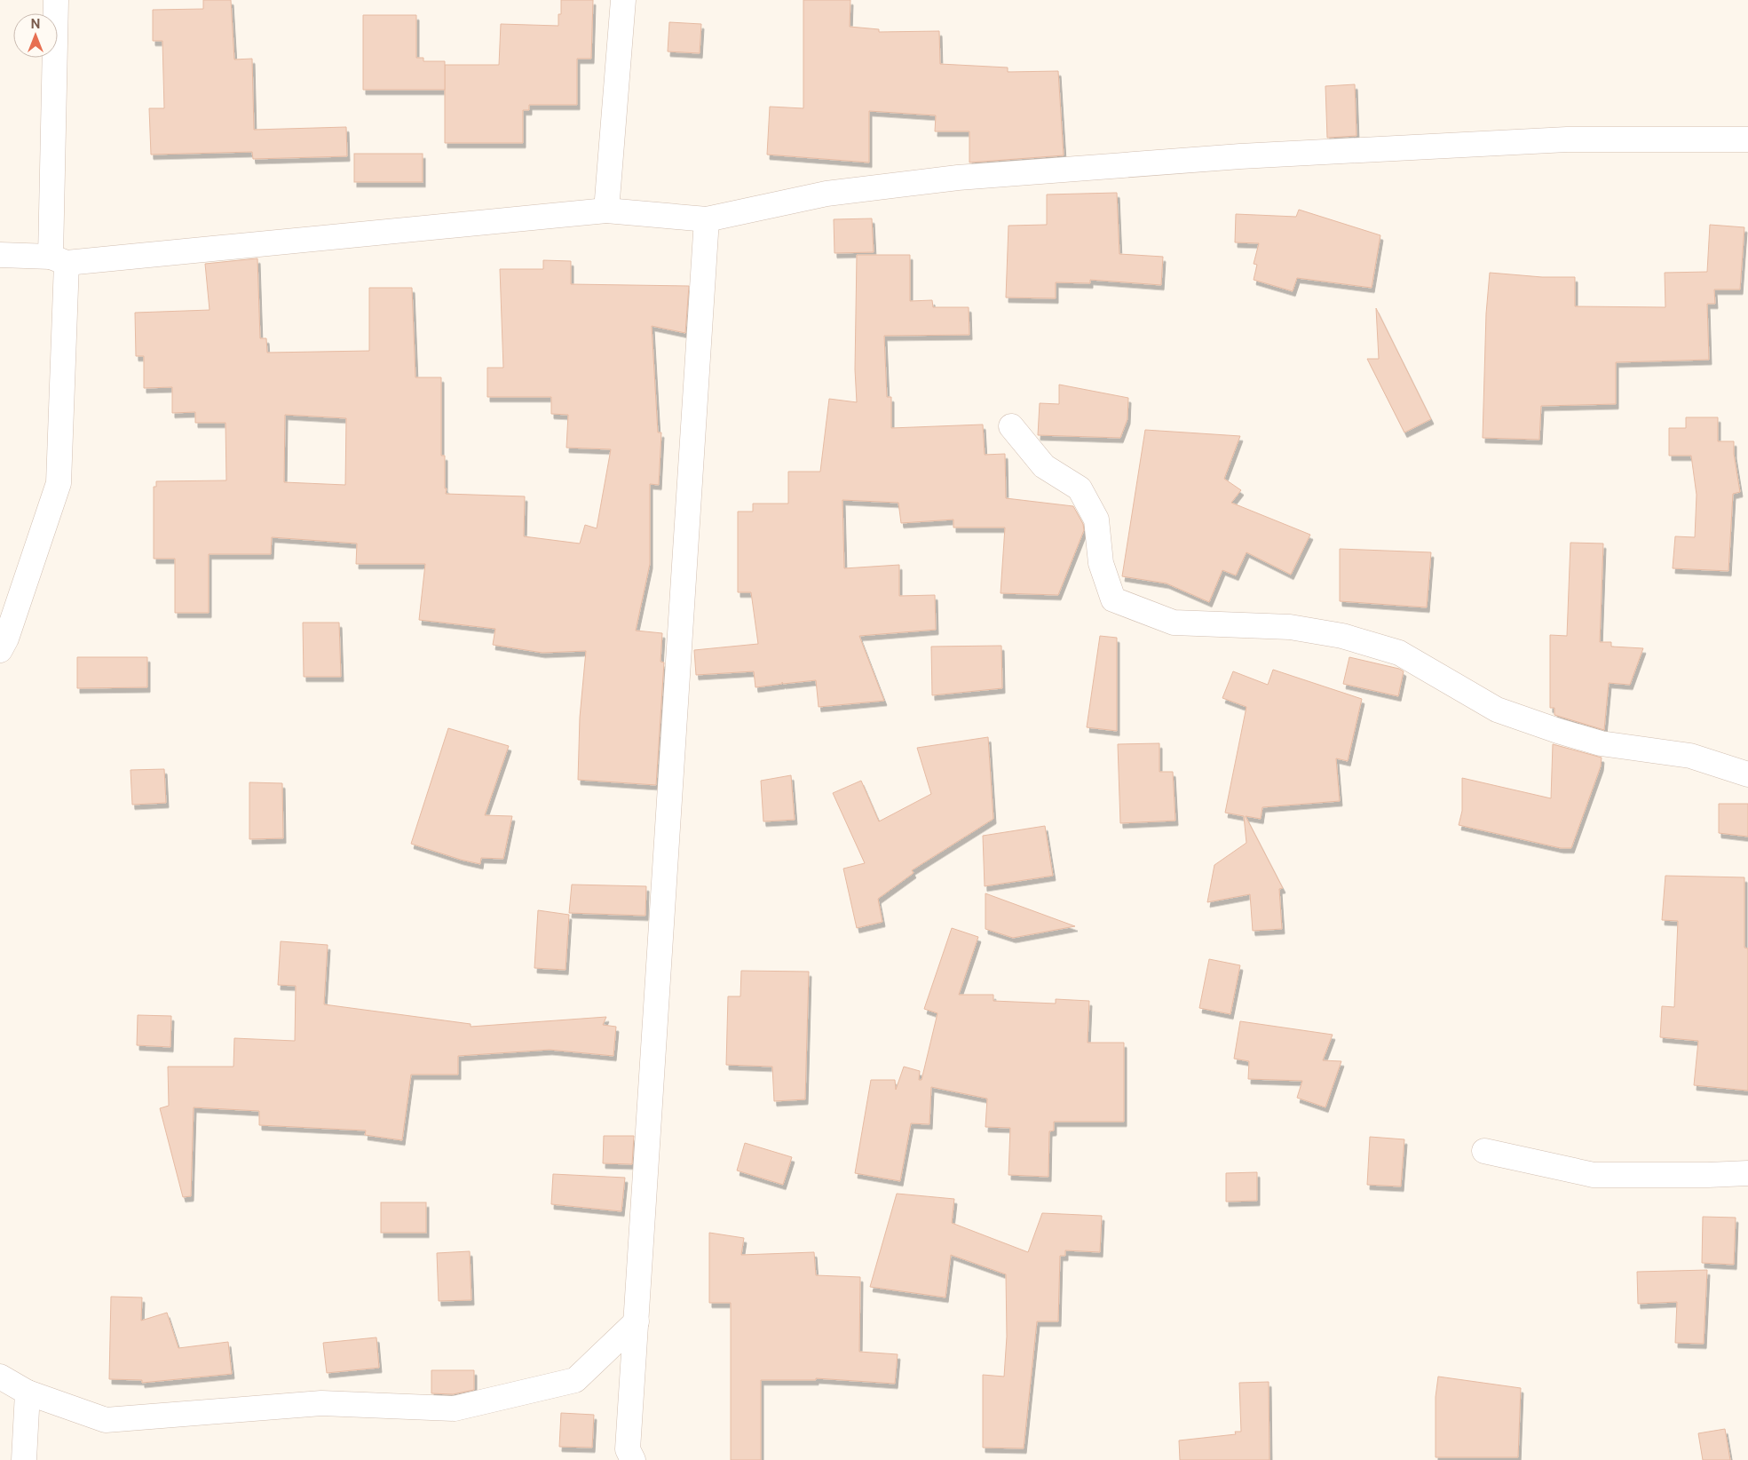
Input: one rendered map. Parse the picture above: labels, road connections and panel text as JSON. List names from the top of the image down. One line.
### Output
{"north":"top"}
